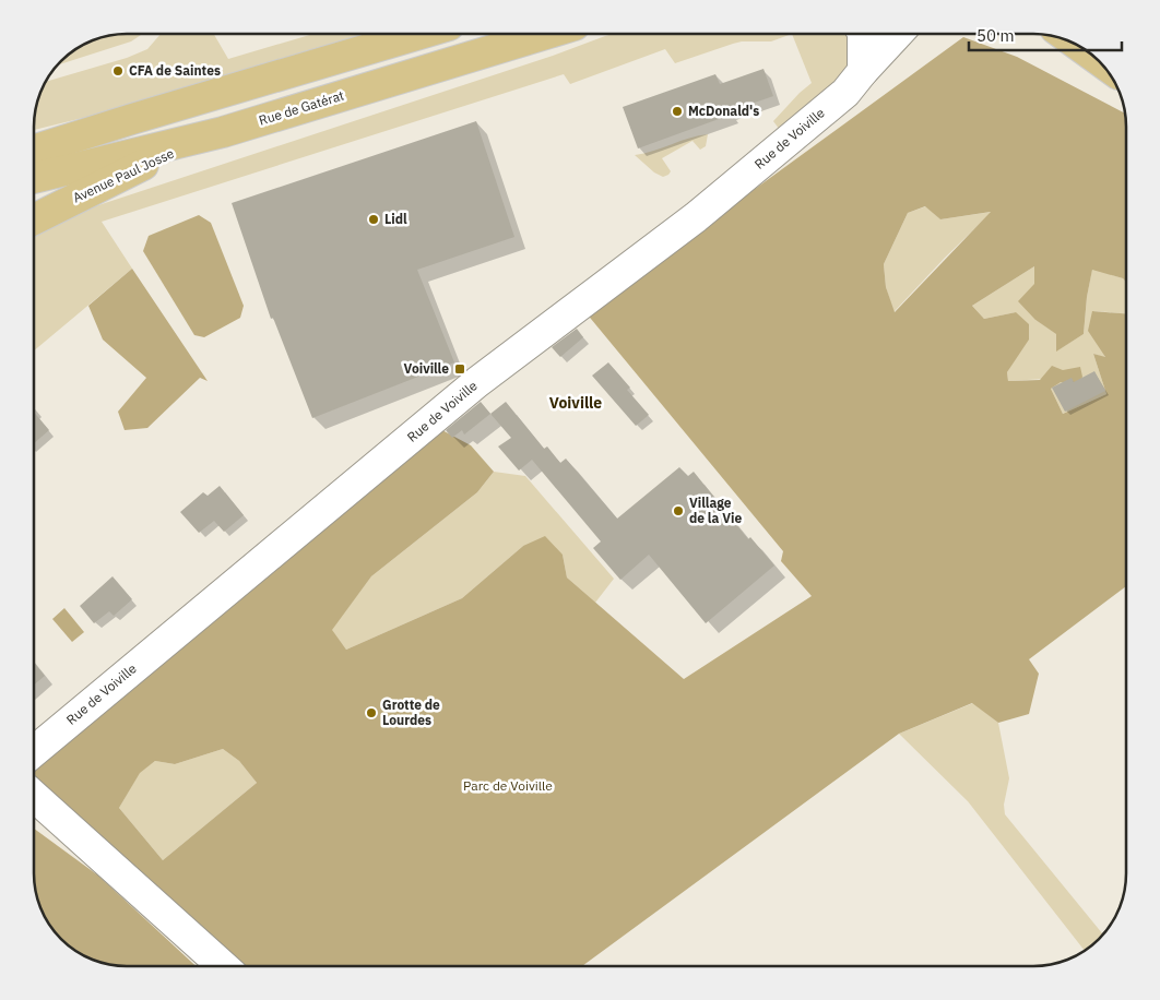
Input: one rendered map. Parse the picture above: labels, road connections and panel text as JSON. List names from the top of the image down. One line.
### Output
{"streets":{"main road":["Rue de Gatérat","Avenue Paul Josse"],"street":["Rue de Voiville"]},"crossings":[["Rue de Gatérat","Avenue Paul Josse"]],"districts":["Voiville"],"parks":["Parc de Voiville"],"places":{"other":["CFA de Saintes","McDonald's","Lidl","Village de la Vie","Grotte de Lourdes"],"transit":["Voiville"]},"scale_bar":"50 m"}
